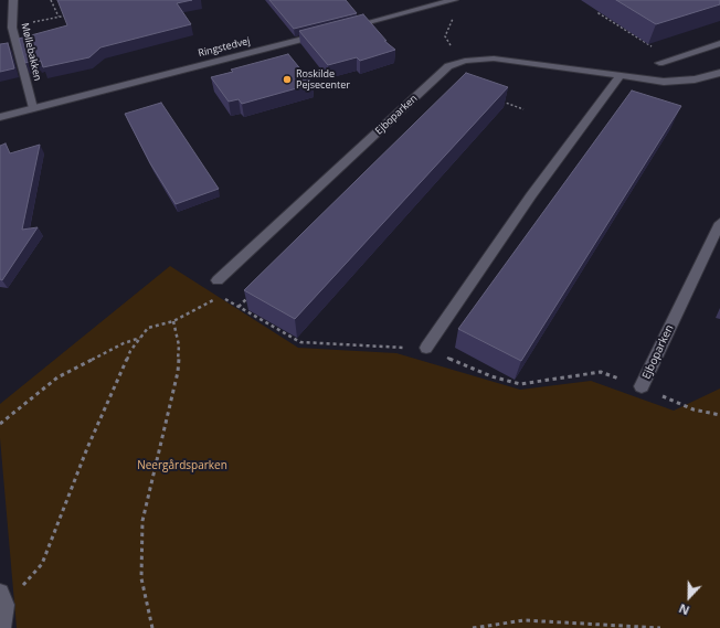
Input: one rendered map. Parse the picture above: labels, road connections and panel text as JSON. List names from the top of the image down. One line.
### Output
{"streets":{"street":["Ringstedvej","Møllebakken","Ejboparken"]},"crossings":[["Ringstedvej","Møllebakken"]],"parks":["Neergårdsparken"],"places":["Roskilde Pejsecenter"],"north":"bottom"}
